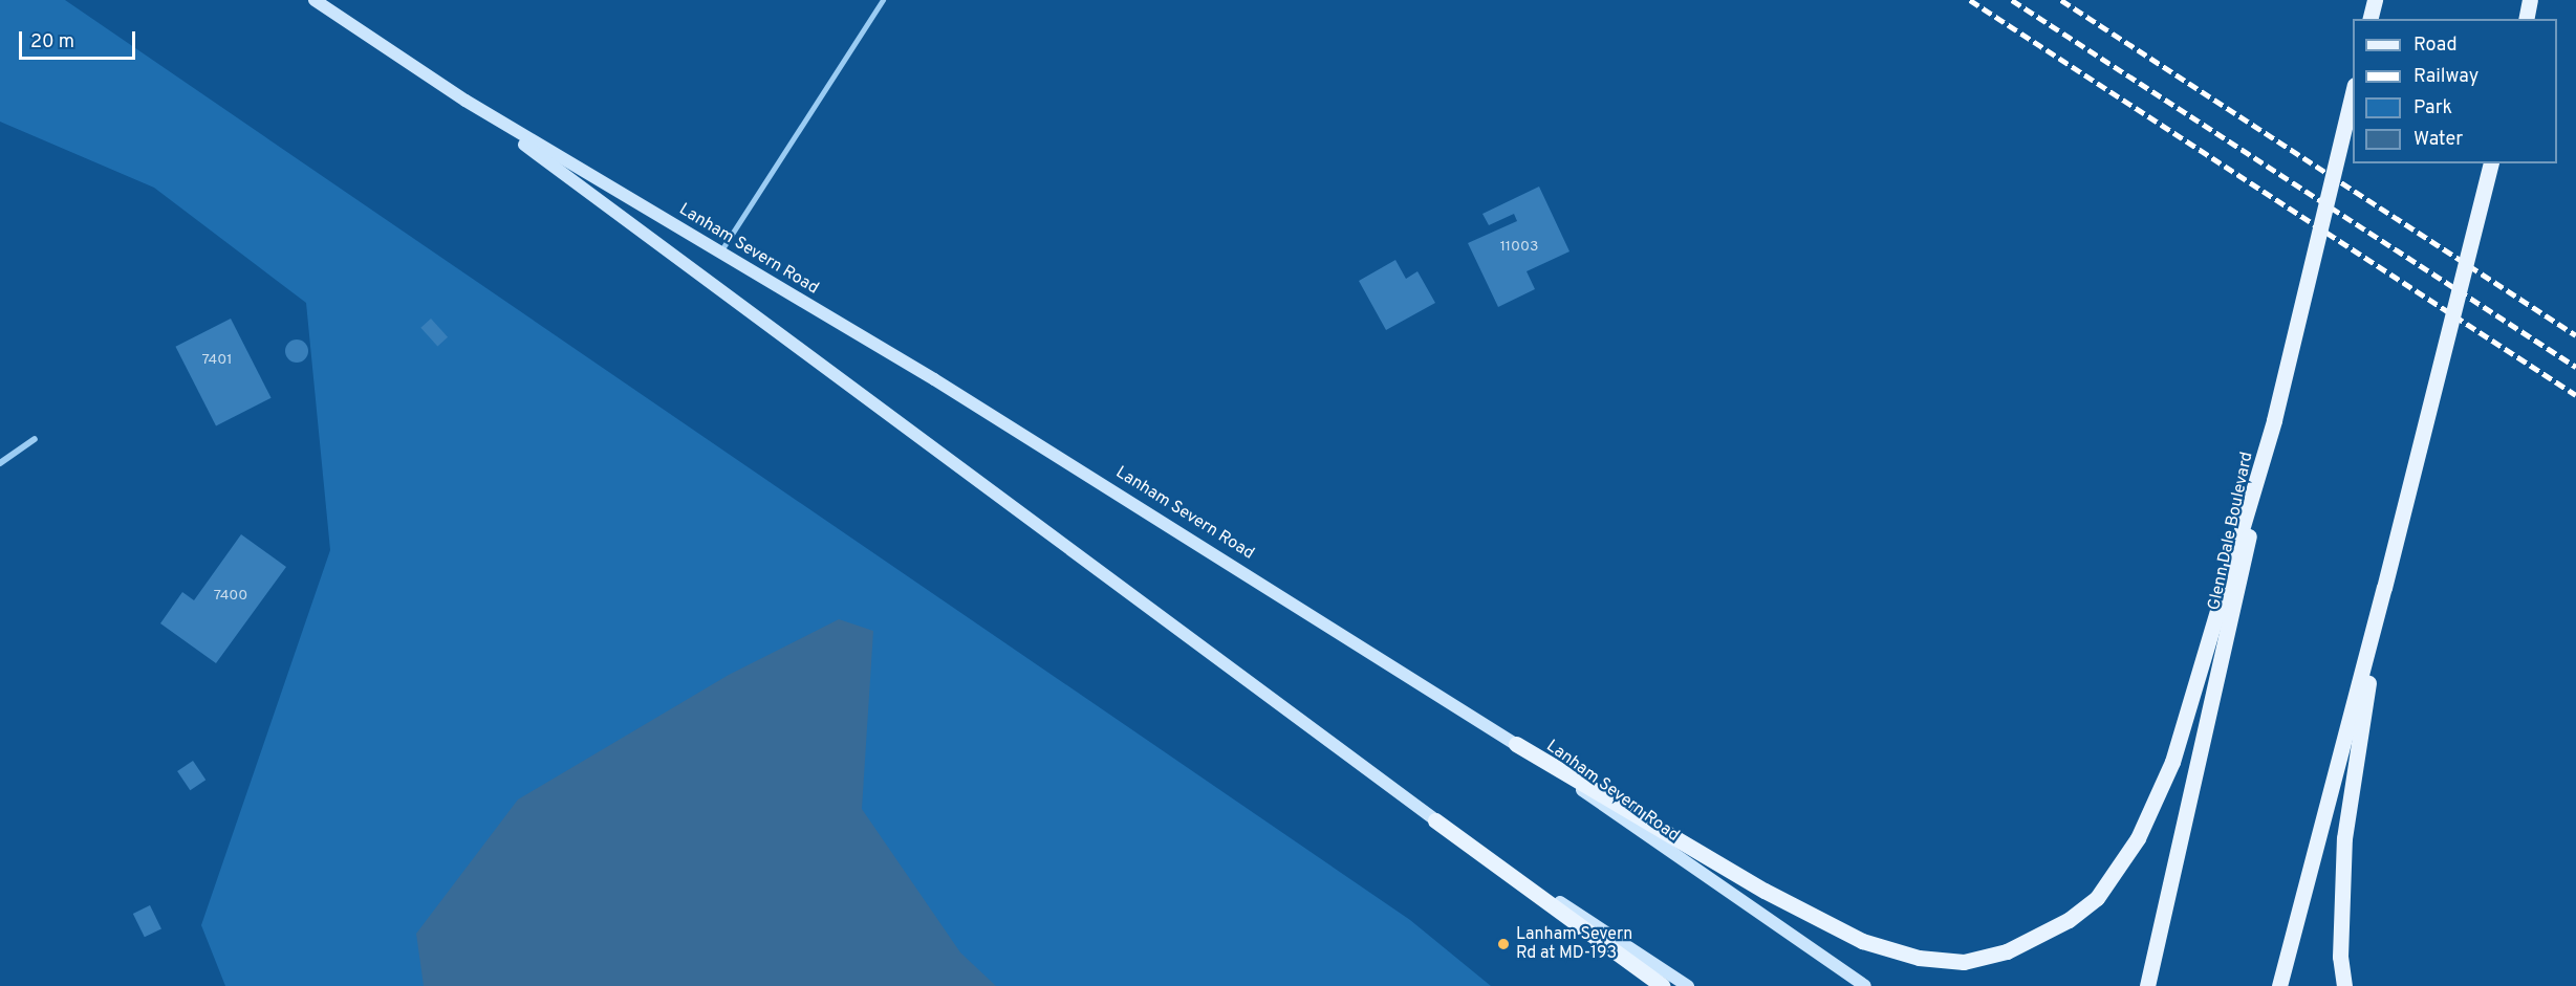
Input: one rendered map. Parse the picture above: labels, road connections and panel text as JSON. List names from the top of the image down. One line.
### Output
{"streets":{"main road":["Lanham Severn Road","Glenn Dale Boulevard"]},"places":["Lanham Severn Rd at MD-193"],"house_numbers":["11003","7401","7400"],"legend":["Road","Railway","Park","Water"],"scale_bar":"20 m"}
